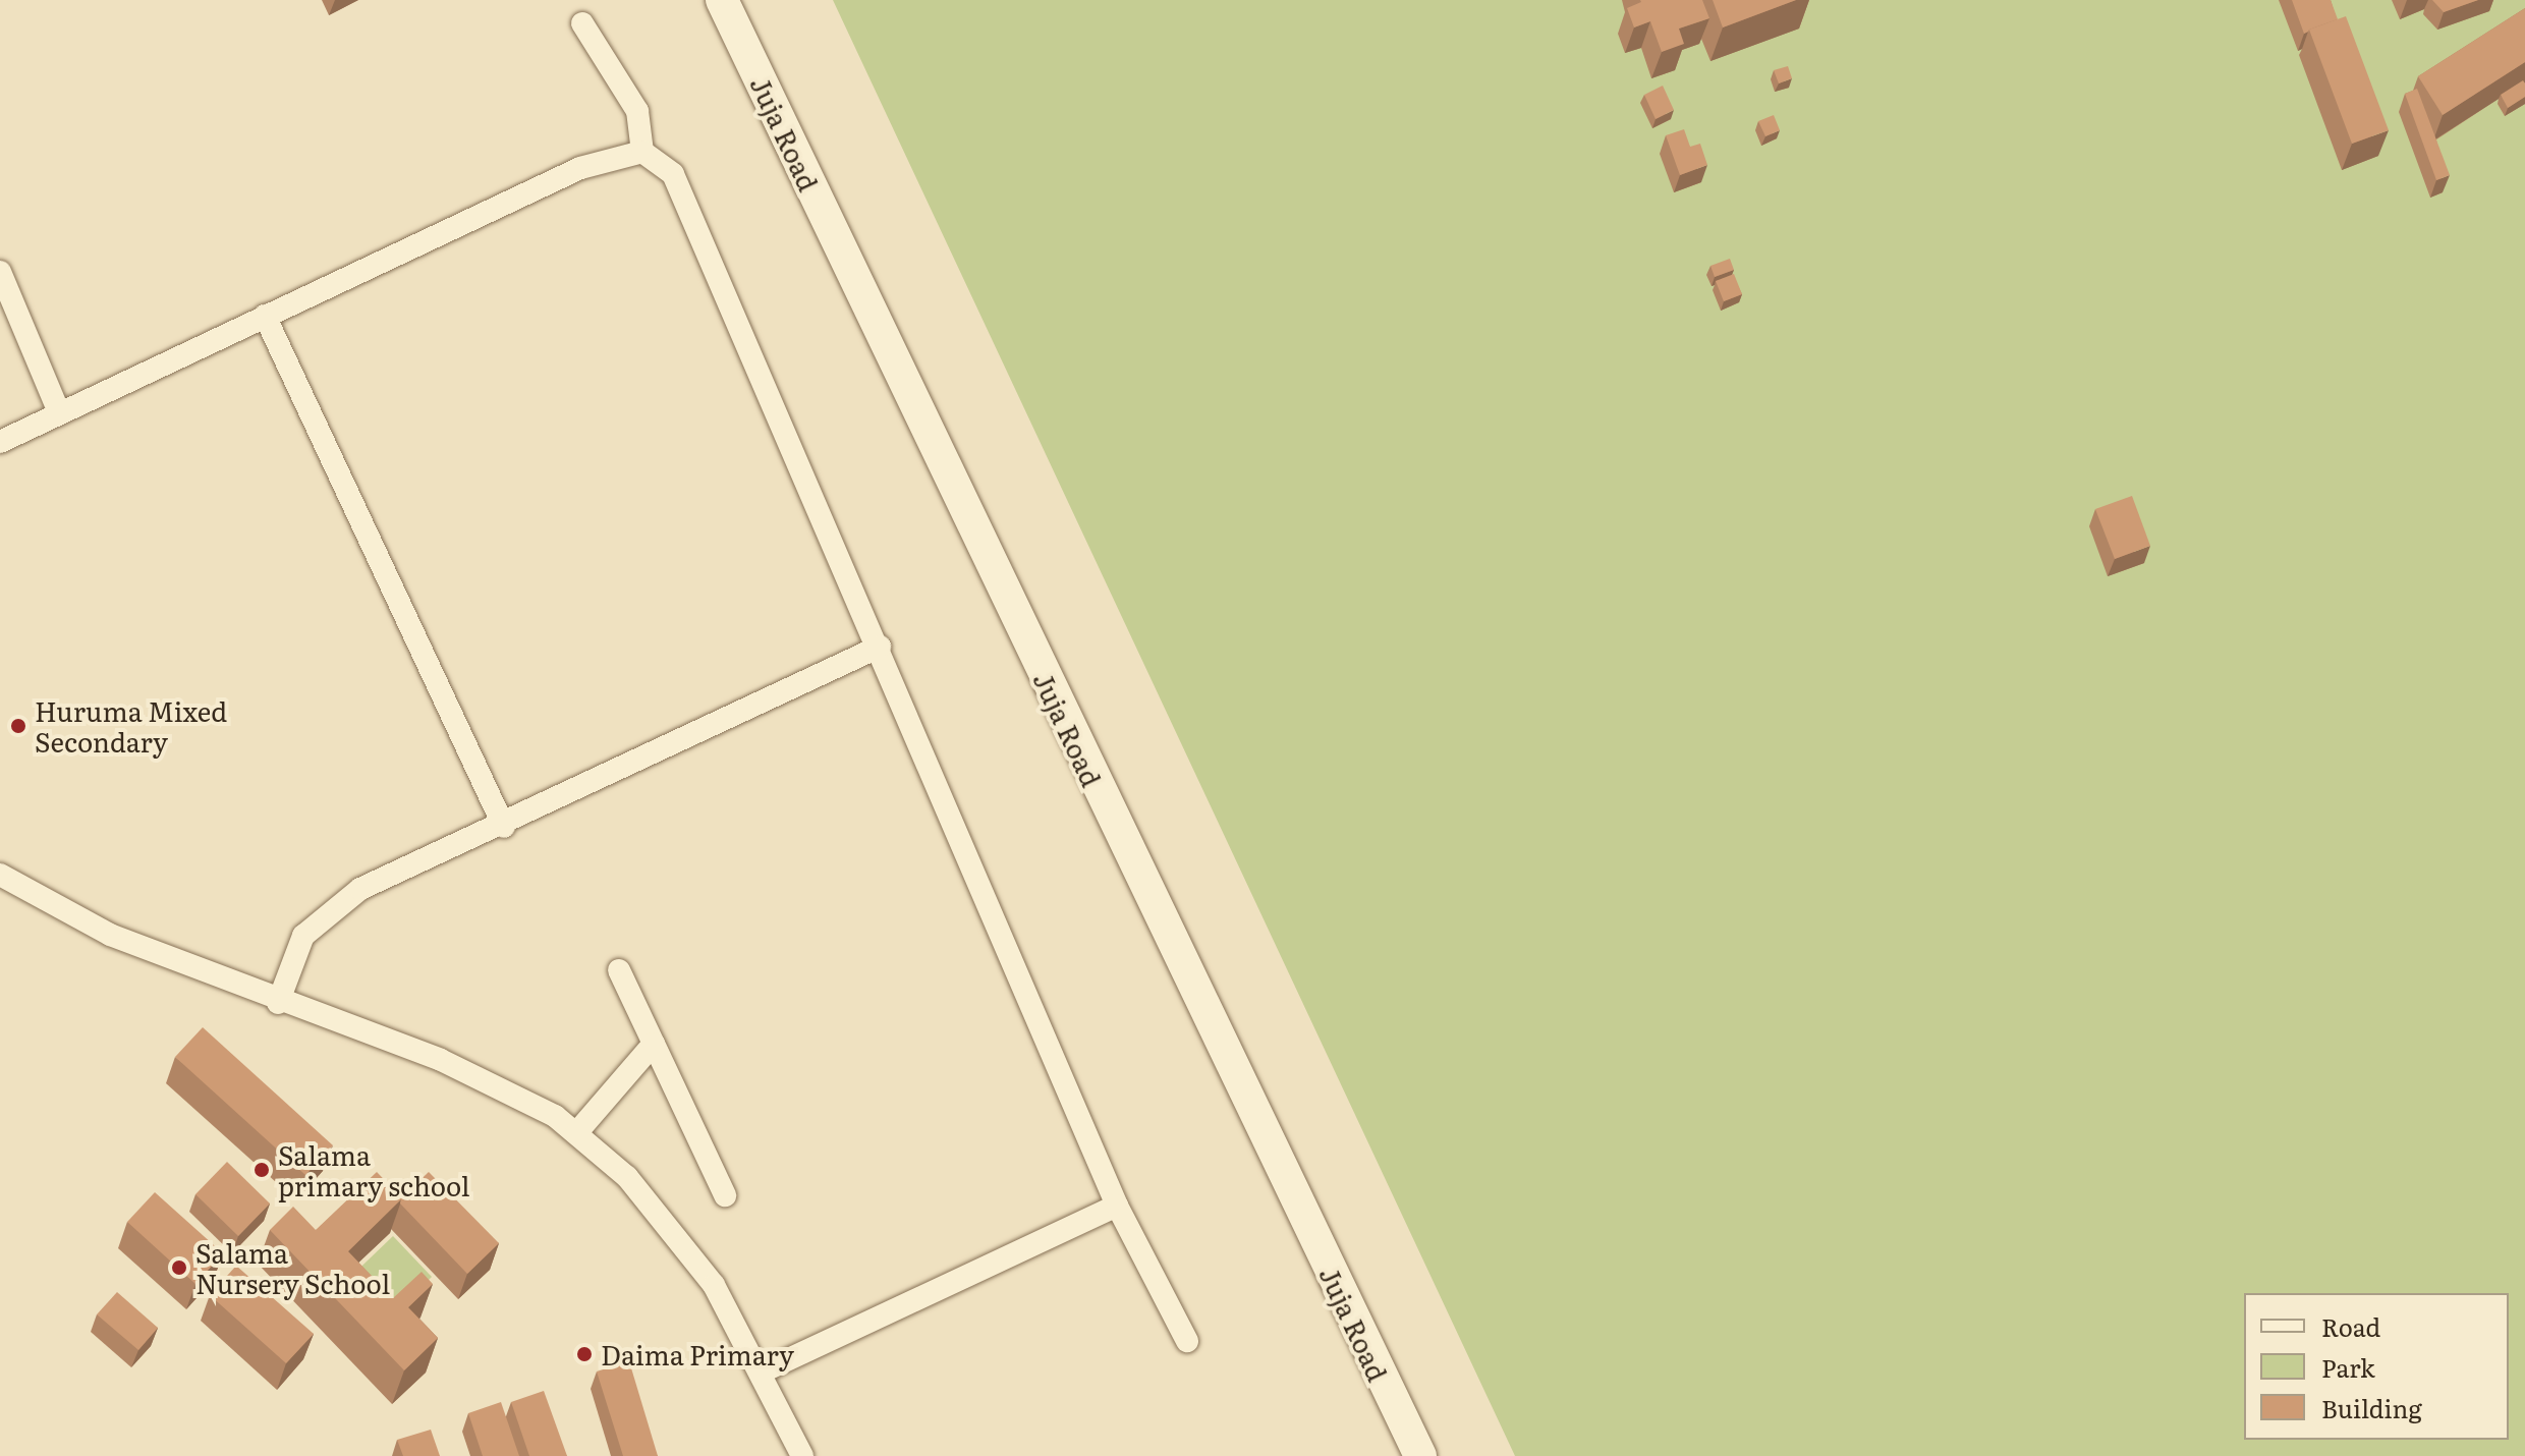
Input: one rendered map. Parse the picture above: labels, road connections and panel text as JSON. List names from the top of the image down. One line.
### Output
{"streets":{"main road":["Juja Road"]},"places":["Huruma Mixed Secondary","Salama primary school","Salama Nursery School","Daima Primary"],"legend":["Road","Park","Building"]}
